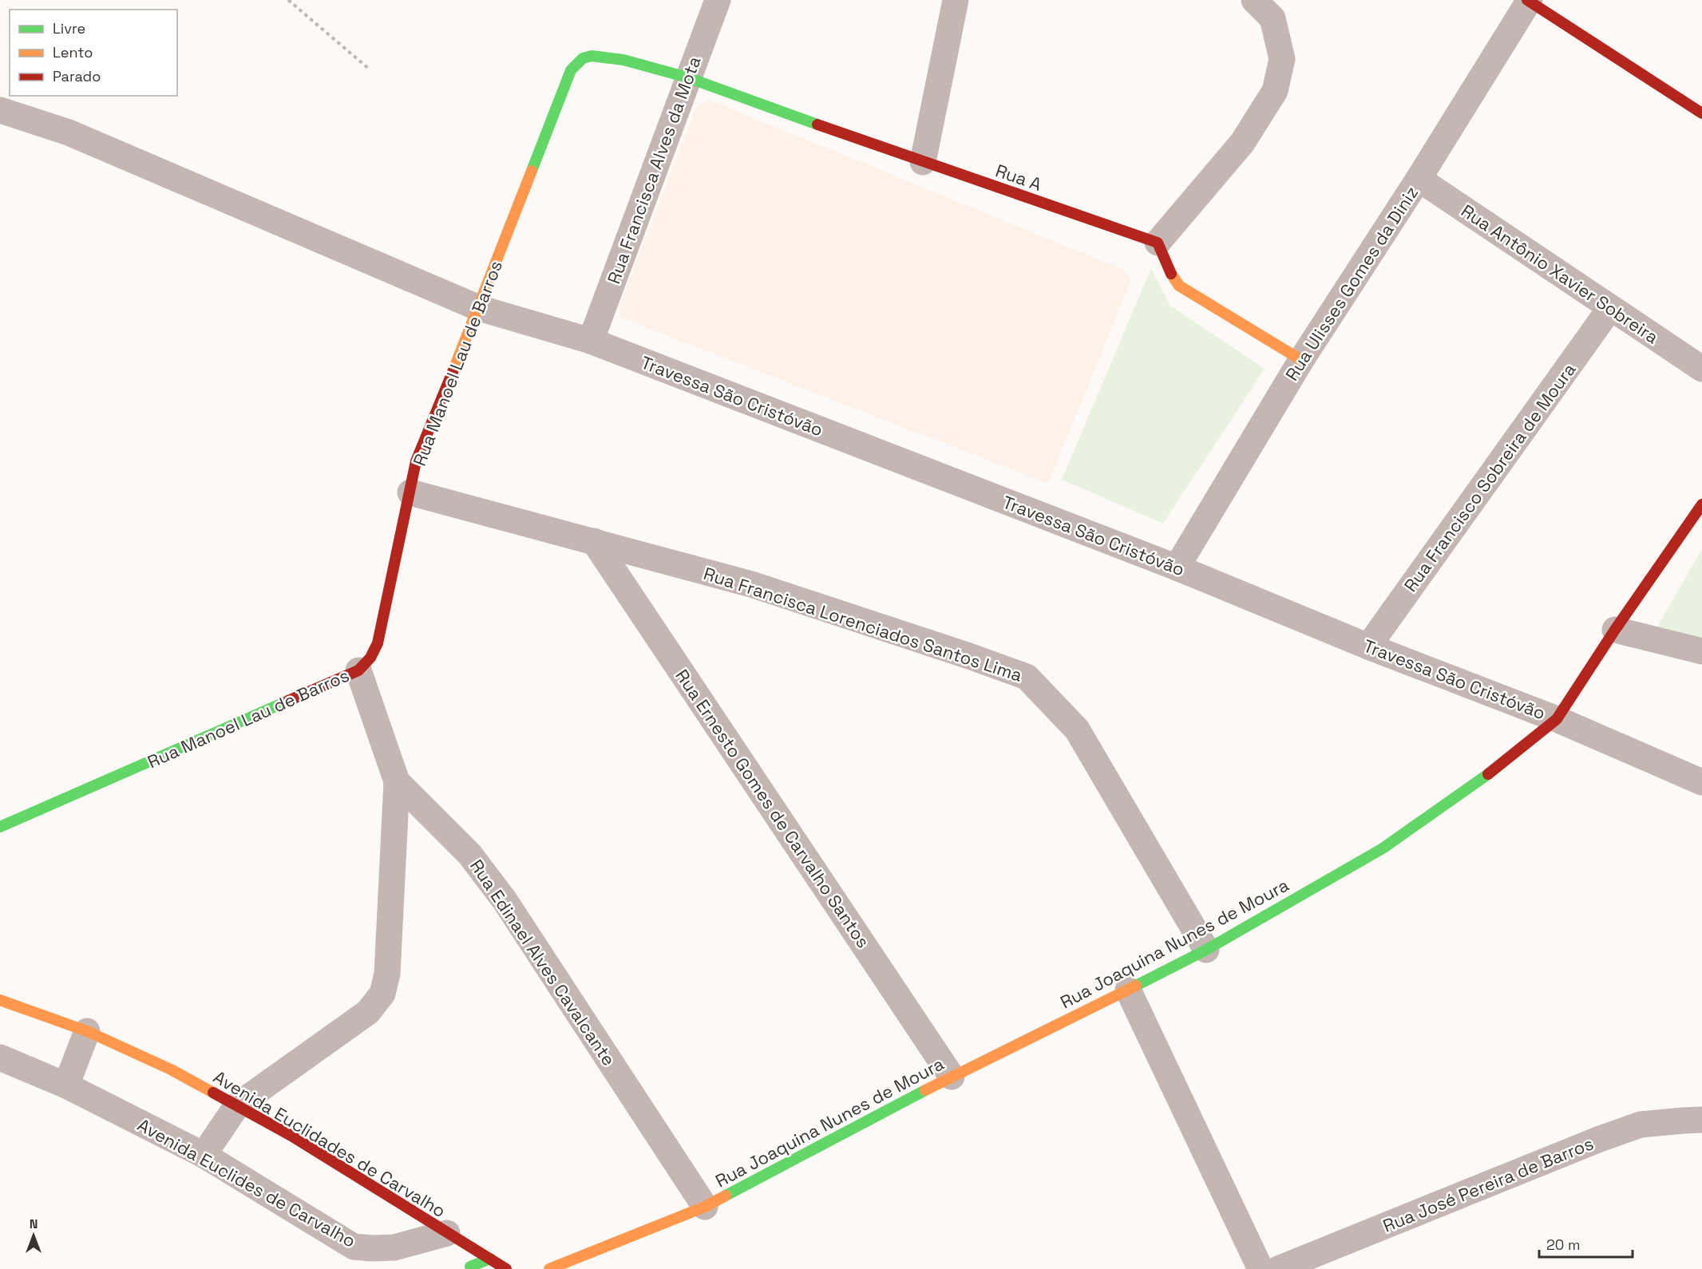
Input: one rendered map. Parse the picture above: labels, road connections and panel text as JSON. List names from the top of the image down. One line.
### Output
{"streets":{"main road":["Rua A","Rua Manoel Lau de Barros","Rua Joaquina Nunes de Moura","Avenida Euclidades de Carvalho"],"street":["Rua Francisca Alves da Mota","Rua Antônio Xavier Sobreira","Rua Ulisses Gomes da Diniz","Travessa São Cristóvão","Rua Francisco Sobreira de Moura","Rua Francisca Lorenciados Santos Lima","Rua Ernesto Gomes de Carvalho Santos","Rua Edinael Alves Cavalcante","Avenida Euclides de Carvalho","Rua José Pereira de Barros"]},"crossings":[["Rua Francisca Alves da Mota","Rua A"],["Rua Francisca Alves da Mota","Travessa São Cristóvão"],["Rua A","Rua Manoel Lau de Barros"],["Rua Antônio Xavier Sobreira","Rua Ulisses Gomes da Diniz"],["Rua Antônio Xavier Sobreira","Rua Francisco Sobreira de Moura"],["Rua Ulisses Gomes da Diniz","Travessa São Cristóvão"],["Rua Manoel Lau de Barros","Travessa São Cristóvão"],["Rua Manoel Lau de Barros","Rua Francisca Lorenciados Santos Lima"],["Rua Manoel Lau de Barros","Rua Edinael Alves Cavalcante"],["Travessa São Cristóvão","Rua Francisco Sobreira de Moura"],["Travessa São Cristóvão","Rua Joaquina Nunes de Moura"],["Rua Francisca Lorenciados Santos Lima","Rua Ernesto Gomes de Carvalho Santos"],["Rua Francisca Lorenciados Santos Lima","Rua Joaquina Nunes de Moura"],["Rua Ernesto Gomes de Carvalho Santos","Rua Joaquina Nunes de Moura"],["Rua Joaquina Nunes de Moura","Rua Edinael Alves Cavalcante"],["Avenida Euclidades de Carvalho","Avenida Euclides de Carvalho"]],"legend":["Livre","Lento","Parado"],"scale_bar":"20 m","north":"top"}
